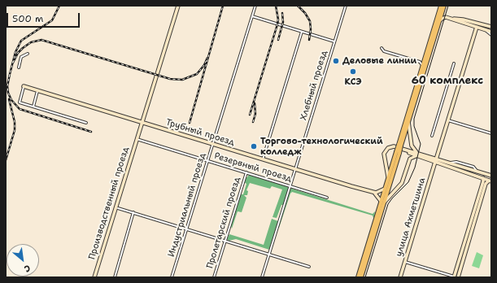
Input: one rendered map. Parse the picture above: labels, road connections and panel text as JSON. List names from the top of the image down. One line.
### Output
{"streets":{"street":["Хлебный проезд","Трубный проезд","Резервный проезд","Производственный проезд","Индустриальный проезд","улица Ахметшина","Пролетарский проезд"]},"crossings":[["Хлебный проезд","Трубный проезд"],["Хлебный проезд","Резервный проезд"],["Трубный проезд","Производственный проезд"],["Трубный проезд","Индустриальный проезд"],["Резервный проезд","Производственный проезд"],["Резервный проезд","Индустриальный проезд"],["Резервный проезд","Пролетарский проезд"]],"districts":["60 комплекс"],"places":["Деловые линии","КСЭ","Торгово-технологический колледж"],"scale_bar":"500 m","north":"bottom right"}
